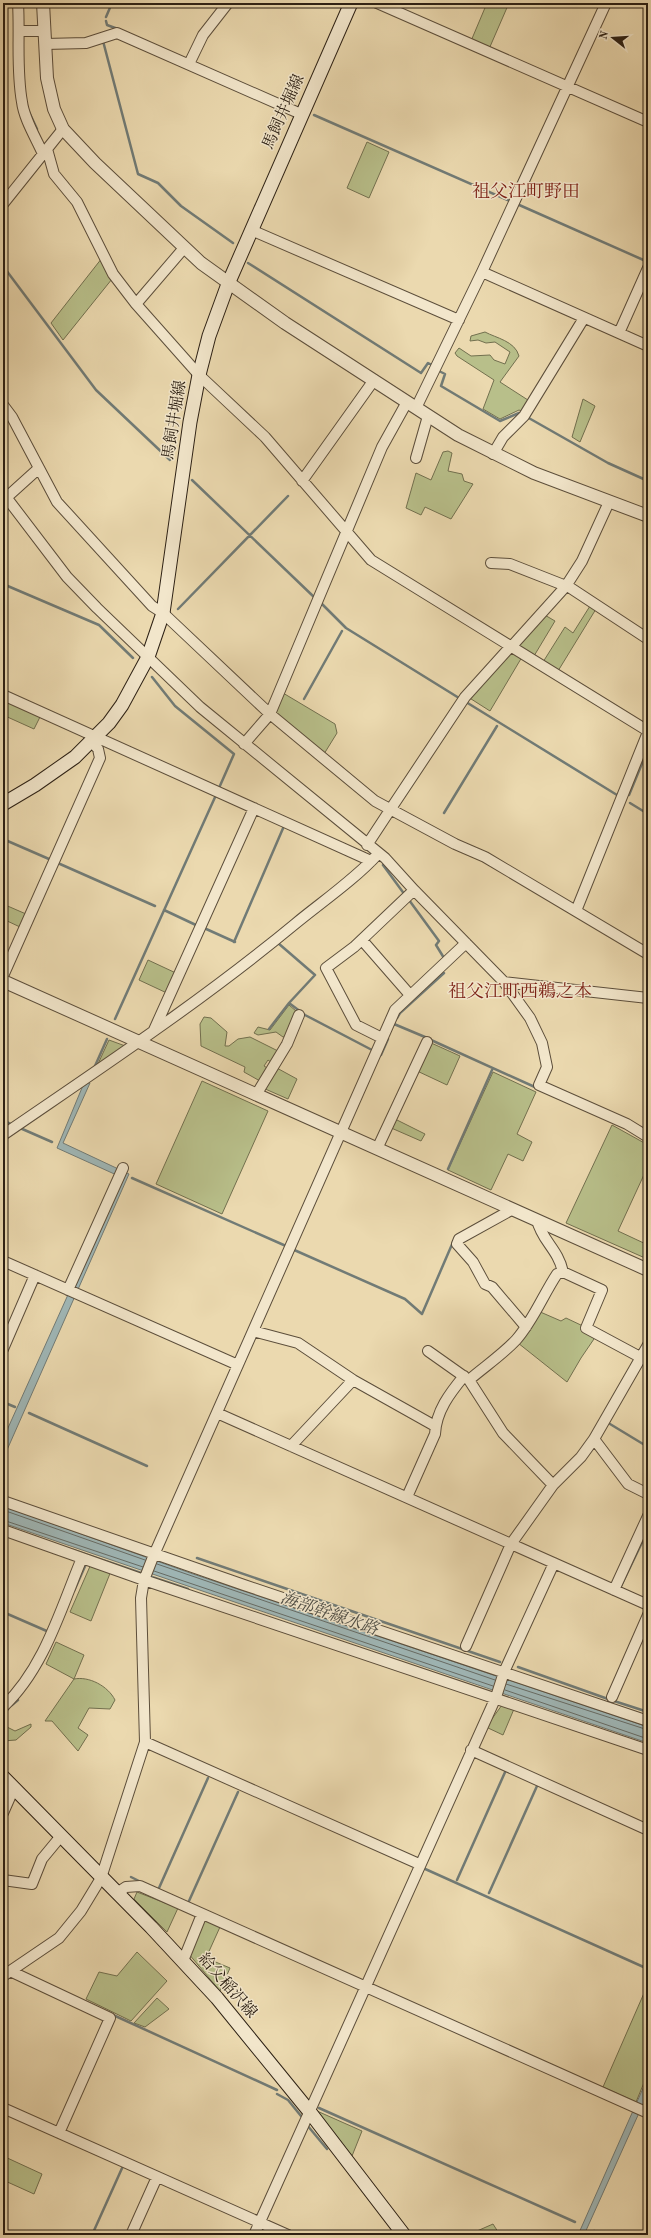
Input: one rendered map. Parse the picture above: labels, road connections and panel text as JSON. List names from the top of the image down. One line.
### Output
{"streets":{"main road":["馬飼井堀線","給父稲沢線"]},"districts":["祖父江町野田","祖父江町西鵜之本"],"water":["海部幹線水路"],"north":"left"}
